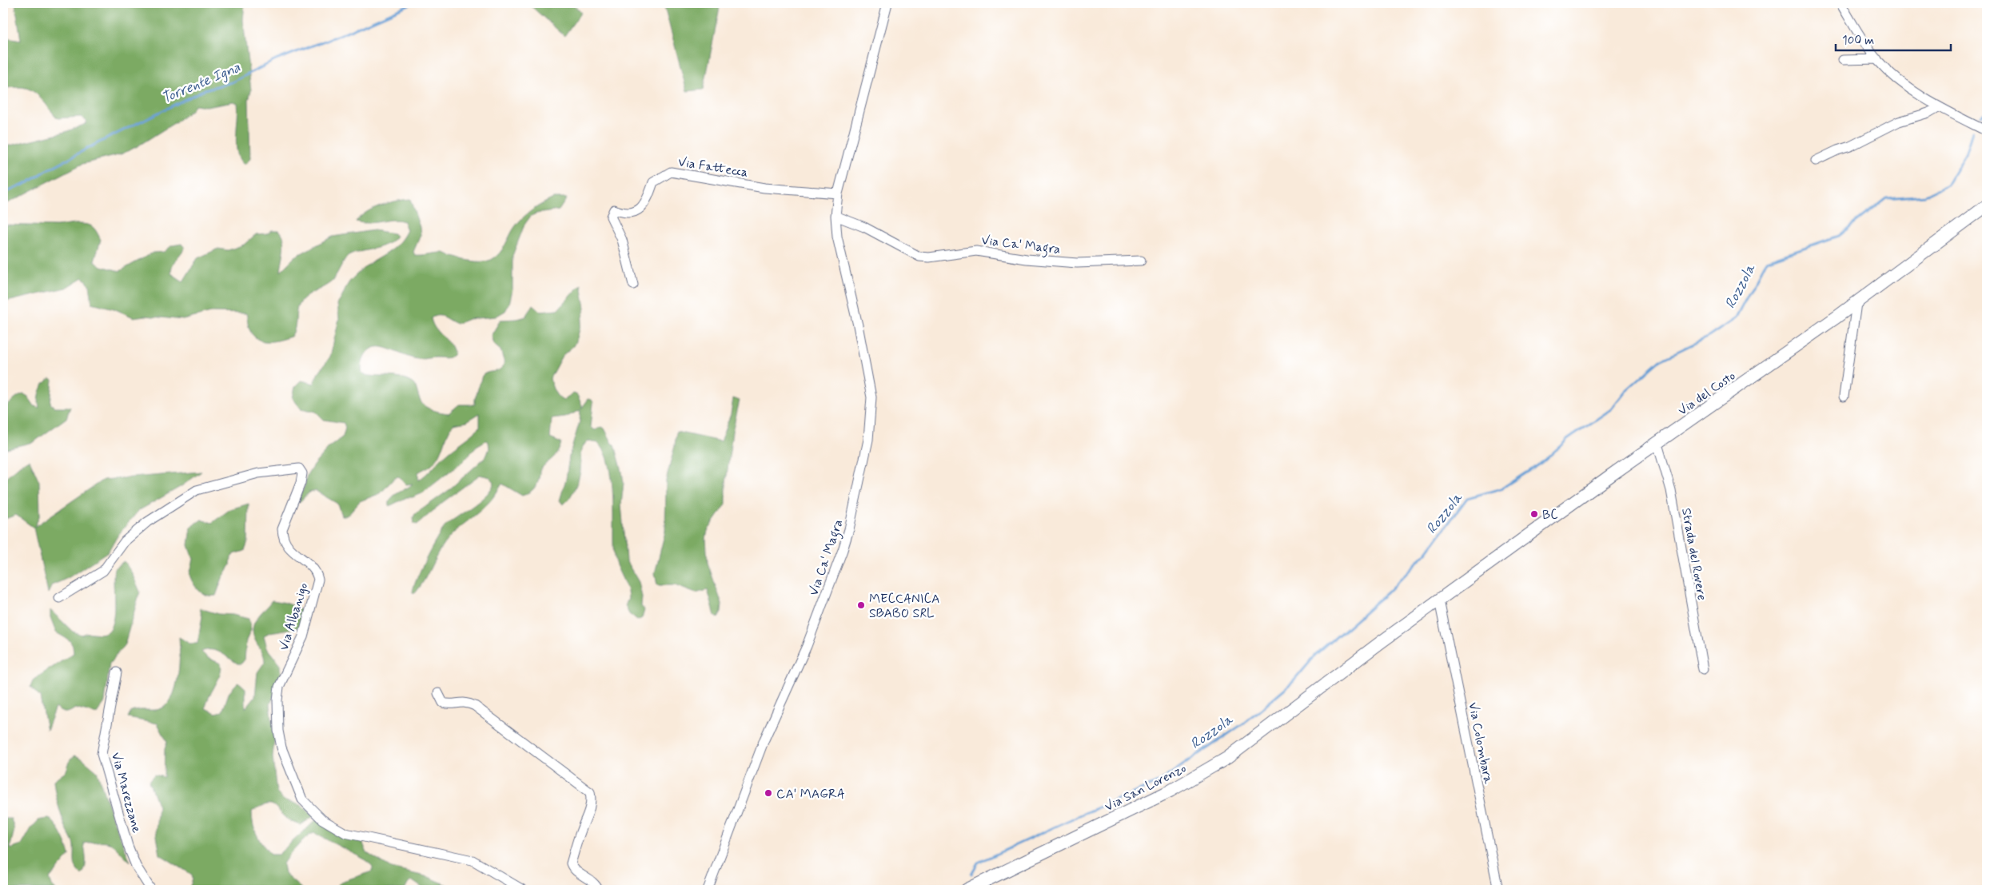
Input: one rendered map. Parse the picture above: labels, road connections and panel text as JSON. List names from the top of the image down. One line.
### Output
{"streets":{"main road":["Via del Costo","Via San Lorenzo"],"street":["Via Fattecca","Via Ca' Magra","Strada del Rovere","Via Albanigo","Via Colombara","Via Marezzane"]},"crossings":[["Via Fattecca","Via Ca' Magra"],["Via del Costo","Strada del Rovere"],["Via del Costo","Via Colombara"],["Via del Costo","Via San Lorenzo"],["Via Colombara","Via San Lorenzo"]],"water":["Torrente Igna","Rozzola"],"places":["BC","MECCANICA SBABO SRL","CA' MAGRA"],"scale_bar":"100 m"}
